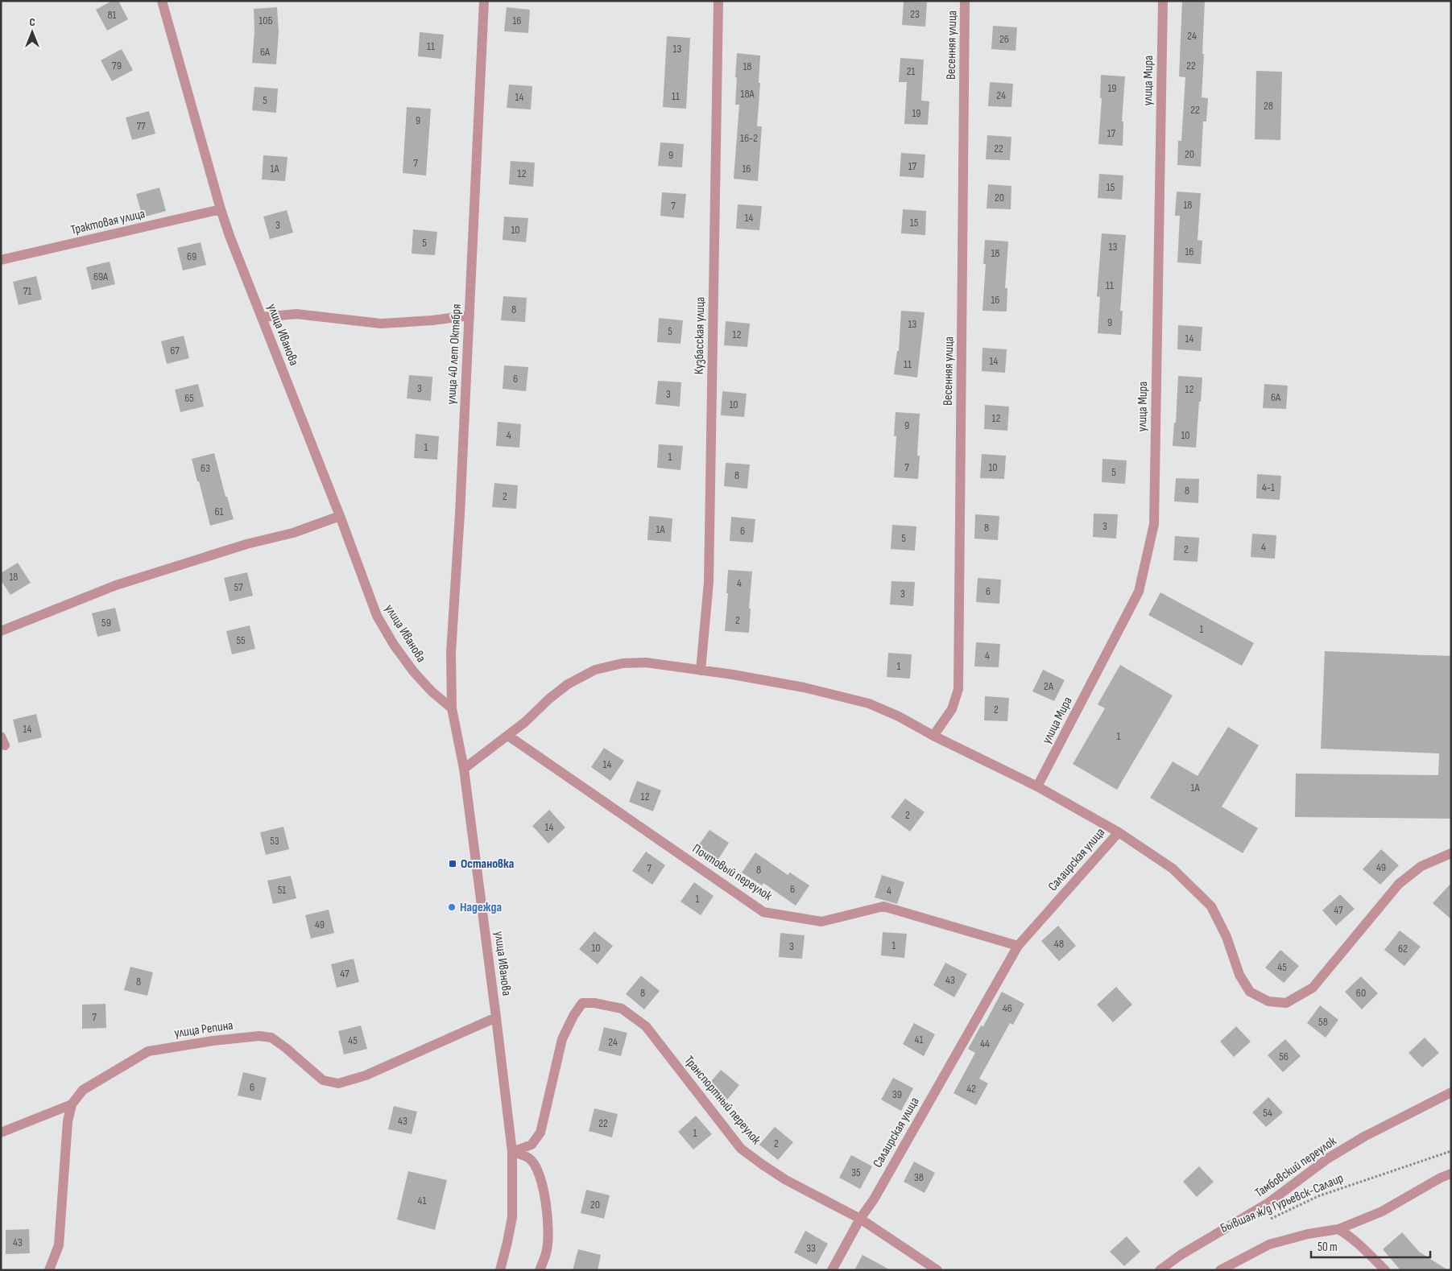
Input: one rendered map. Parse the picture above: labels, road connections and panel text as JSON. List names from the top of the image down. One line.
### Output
{"streets":{"street":["Весенняя улица","улица Мира","Трактовая улица","улица Иванова","Кузбасская улица","улица 40 лет Октября","Салаирская улица","Почтовый переулок","улица Репина","Транспортный переулок","Тамбовский переулок"],"path":["Бывшая ж/д Гурьевск-Салаир"]},"crossings":[["Трактовая улица","улица Иванова"],["улица Иванова","улица 40 лет Октября"],["улица Иванова","улица Репина"],["улица Иванова","Транспортный переулок"],["Салаирская улица","Почтовый переулок"],["Салаирская улица","Транспортный переулок"]],"places":{"transit":["Остановка"],"other":["Надежда"]},"house_numbers":["23","81","10Б","16","24","26","11","13","6А","79","22","18","21","19","18А","24","11","14","5","28","22","19","9","77","17","16-2","22","20","9","7","17","1А","16","12","15","20","18","7","14","15","3","10","5","13","16","18","69","69А","11","71","16","8","9","13","5","12","14","67","14","11","6","3","12","3","6А","65","10","12","9","4","10","1","1","7","10","63","5","8","4-1","8","2","61","3","8","1А","6","5","4","2","18","4","57","6","3","2","59","1","55","4","1","2А","2","14","1","14","1А","12","2","14","53","49","7","8","6","51","4","1","47","49","48","1","3","10","62","45","47","43","8","8","60","46","7","58","41","45","24","44","56","6","42","39","54","43","22","1","2","35","38","41","20","43","33"],"scale_bar":"50 m","north":"top"}
